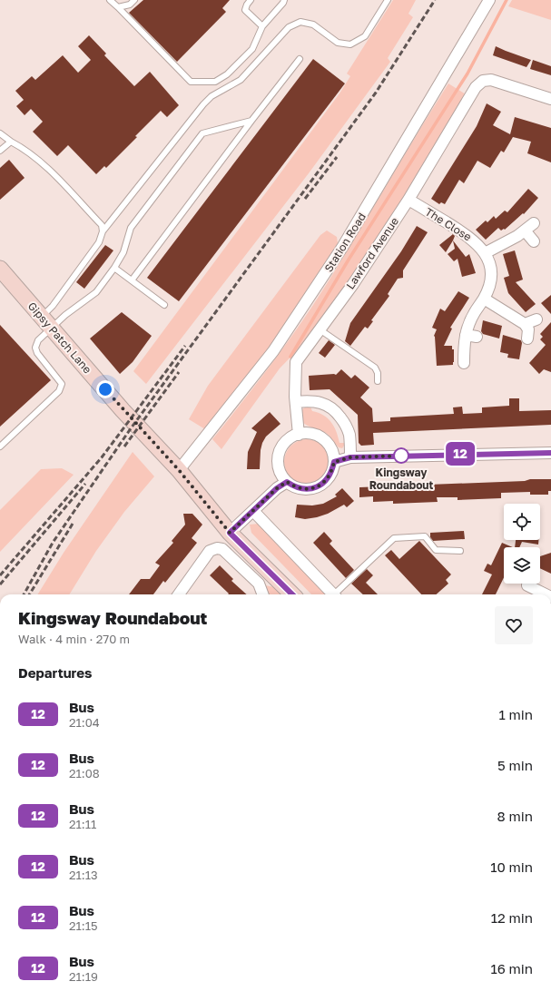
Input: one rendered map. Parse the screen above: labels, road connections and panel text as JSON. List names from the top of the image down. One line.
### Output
{"streets":{"main road":["Gipsy Patch Lane"],"street":["The Close","Station Road","Lawford Avenue"]},"crossings":[["The Close","Lawford Avenue"],["Station Road","Gipsy Patch Lane"]],"places":["Kingsway Roundabout"],"lines":["bus line 12"],"page":{"on_map":"12","heading":[["Kingsway Roundabout","Walk · 4 min · 270 m"],"Departures"],"list":[{"mark":"12","name":"Bus","note":"21:04","value":"1 min"},{"mark":"12","name":"Bus","note":"21:08","value":"5 min"},{"mark":"12","name":"Bus","note":"21:11","value":"8 min"},{"mark":"12","name":"Bus","note":"21:13","value":"10 min"},{"mark":"12","name":"Bus","note":"21:15","value":"12 min"},{"mark":"12","name":"Bus","note":"21:19","value":"16 min"}]}}
